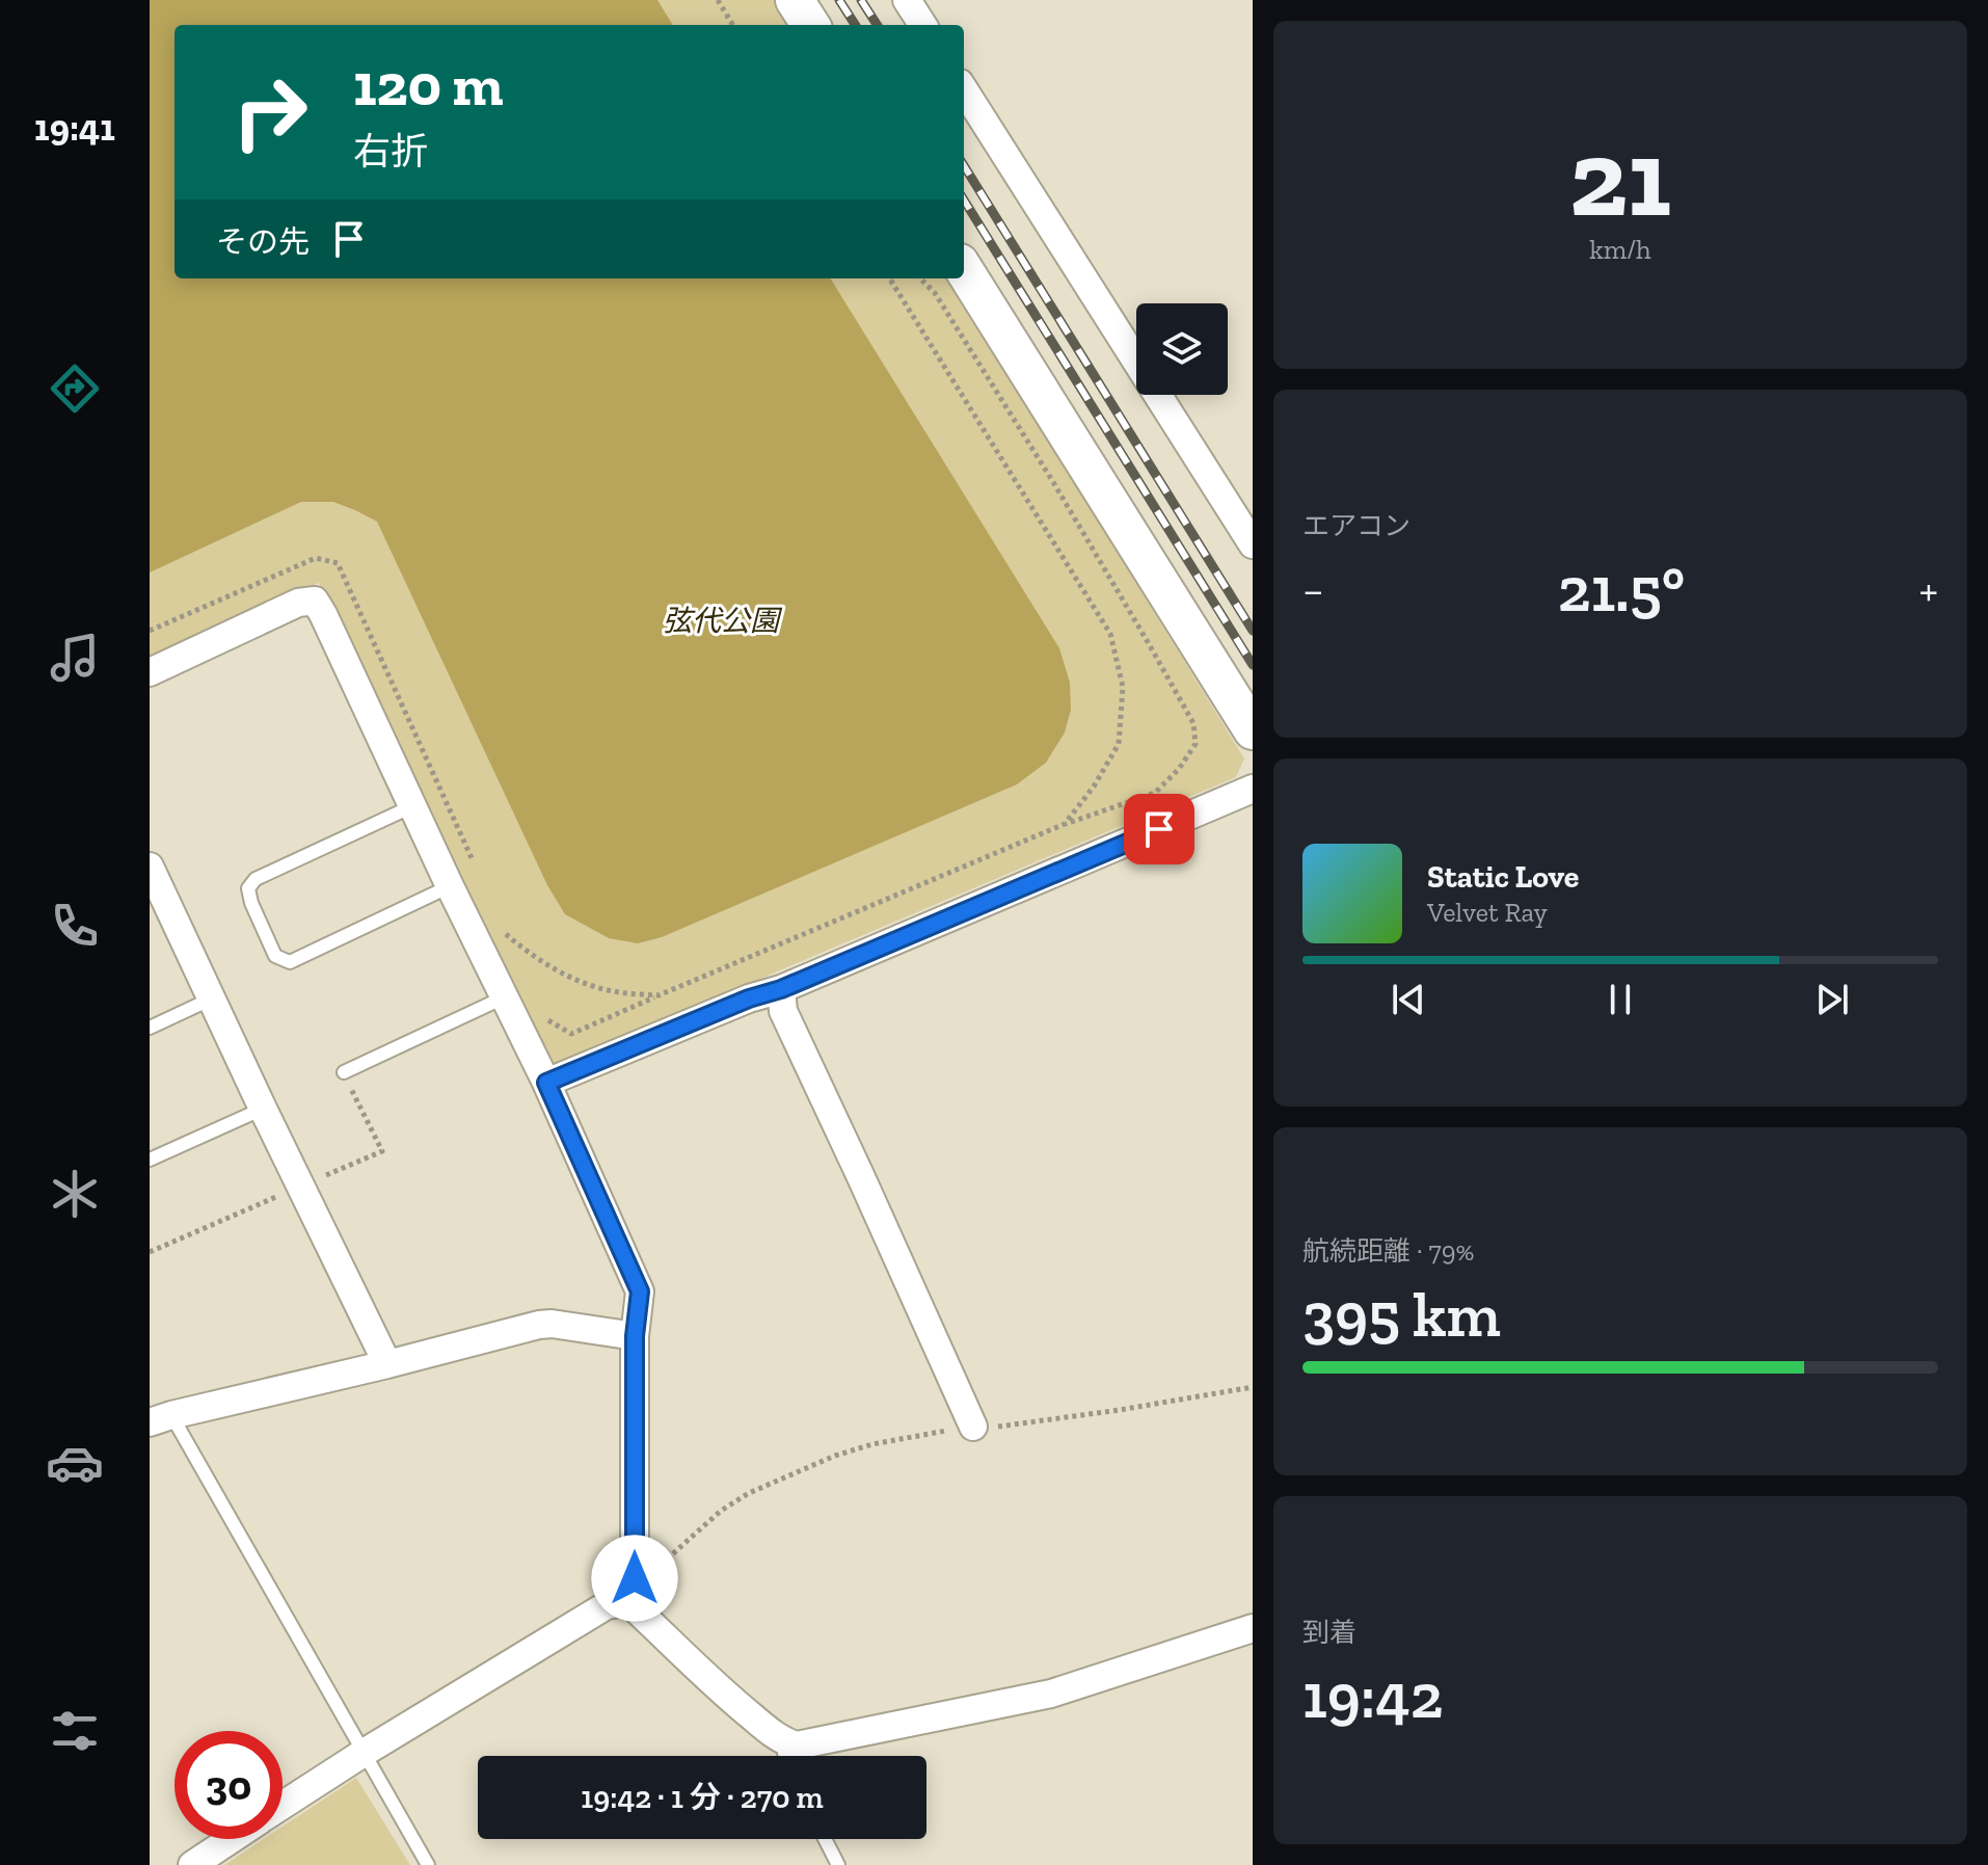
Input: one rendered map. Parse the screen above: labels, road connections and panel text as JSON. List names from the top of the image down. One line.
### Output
{"parks":["弦代公園"],"page":{"tabs":"19:41","tile":[["21","km/h"],"エアコン",["航続距離 · 79%","395 km"],["到着","19:42"]],"turn":["120 m","右折"],"then":"その先","heat":["−","21.5°","+"],"song":["Static Love","Velvet Ray"],"limit":"30","trip":"19:42 · 1 分 · 270 m"}}
